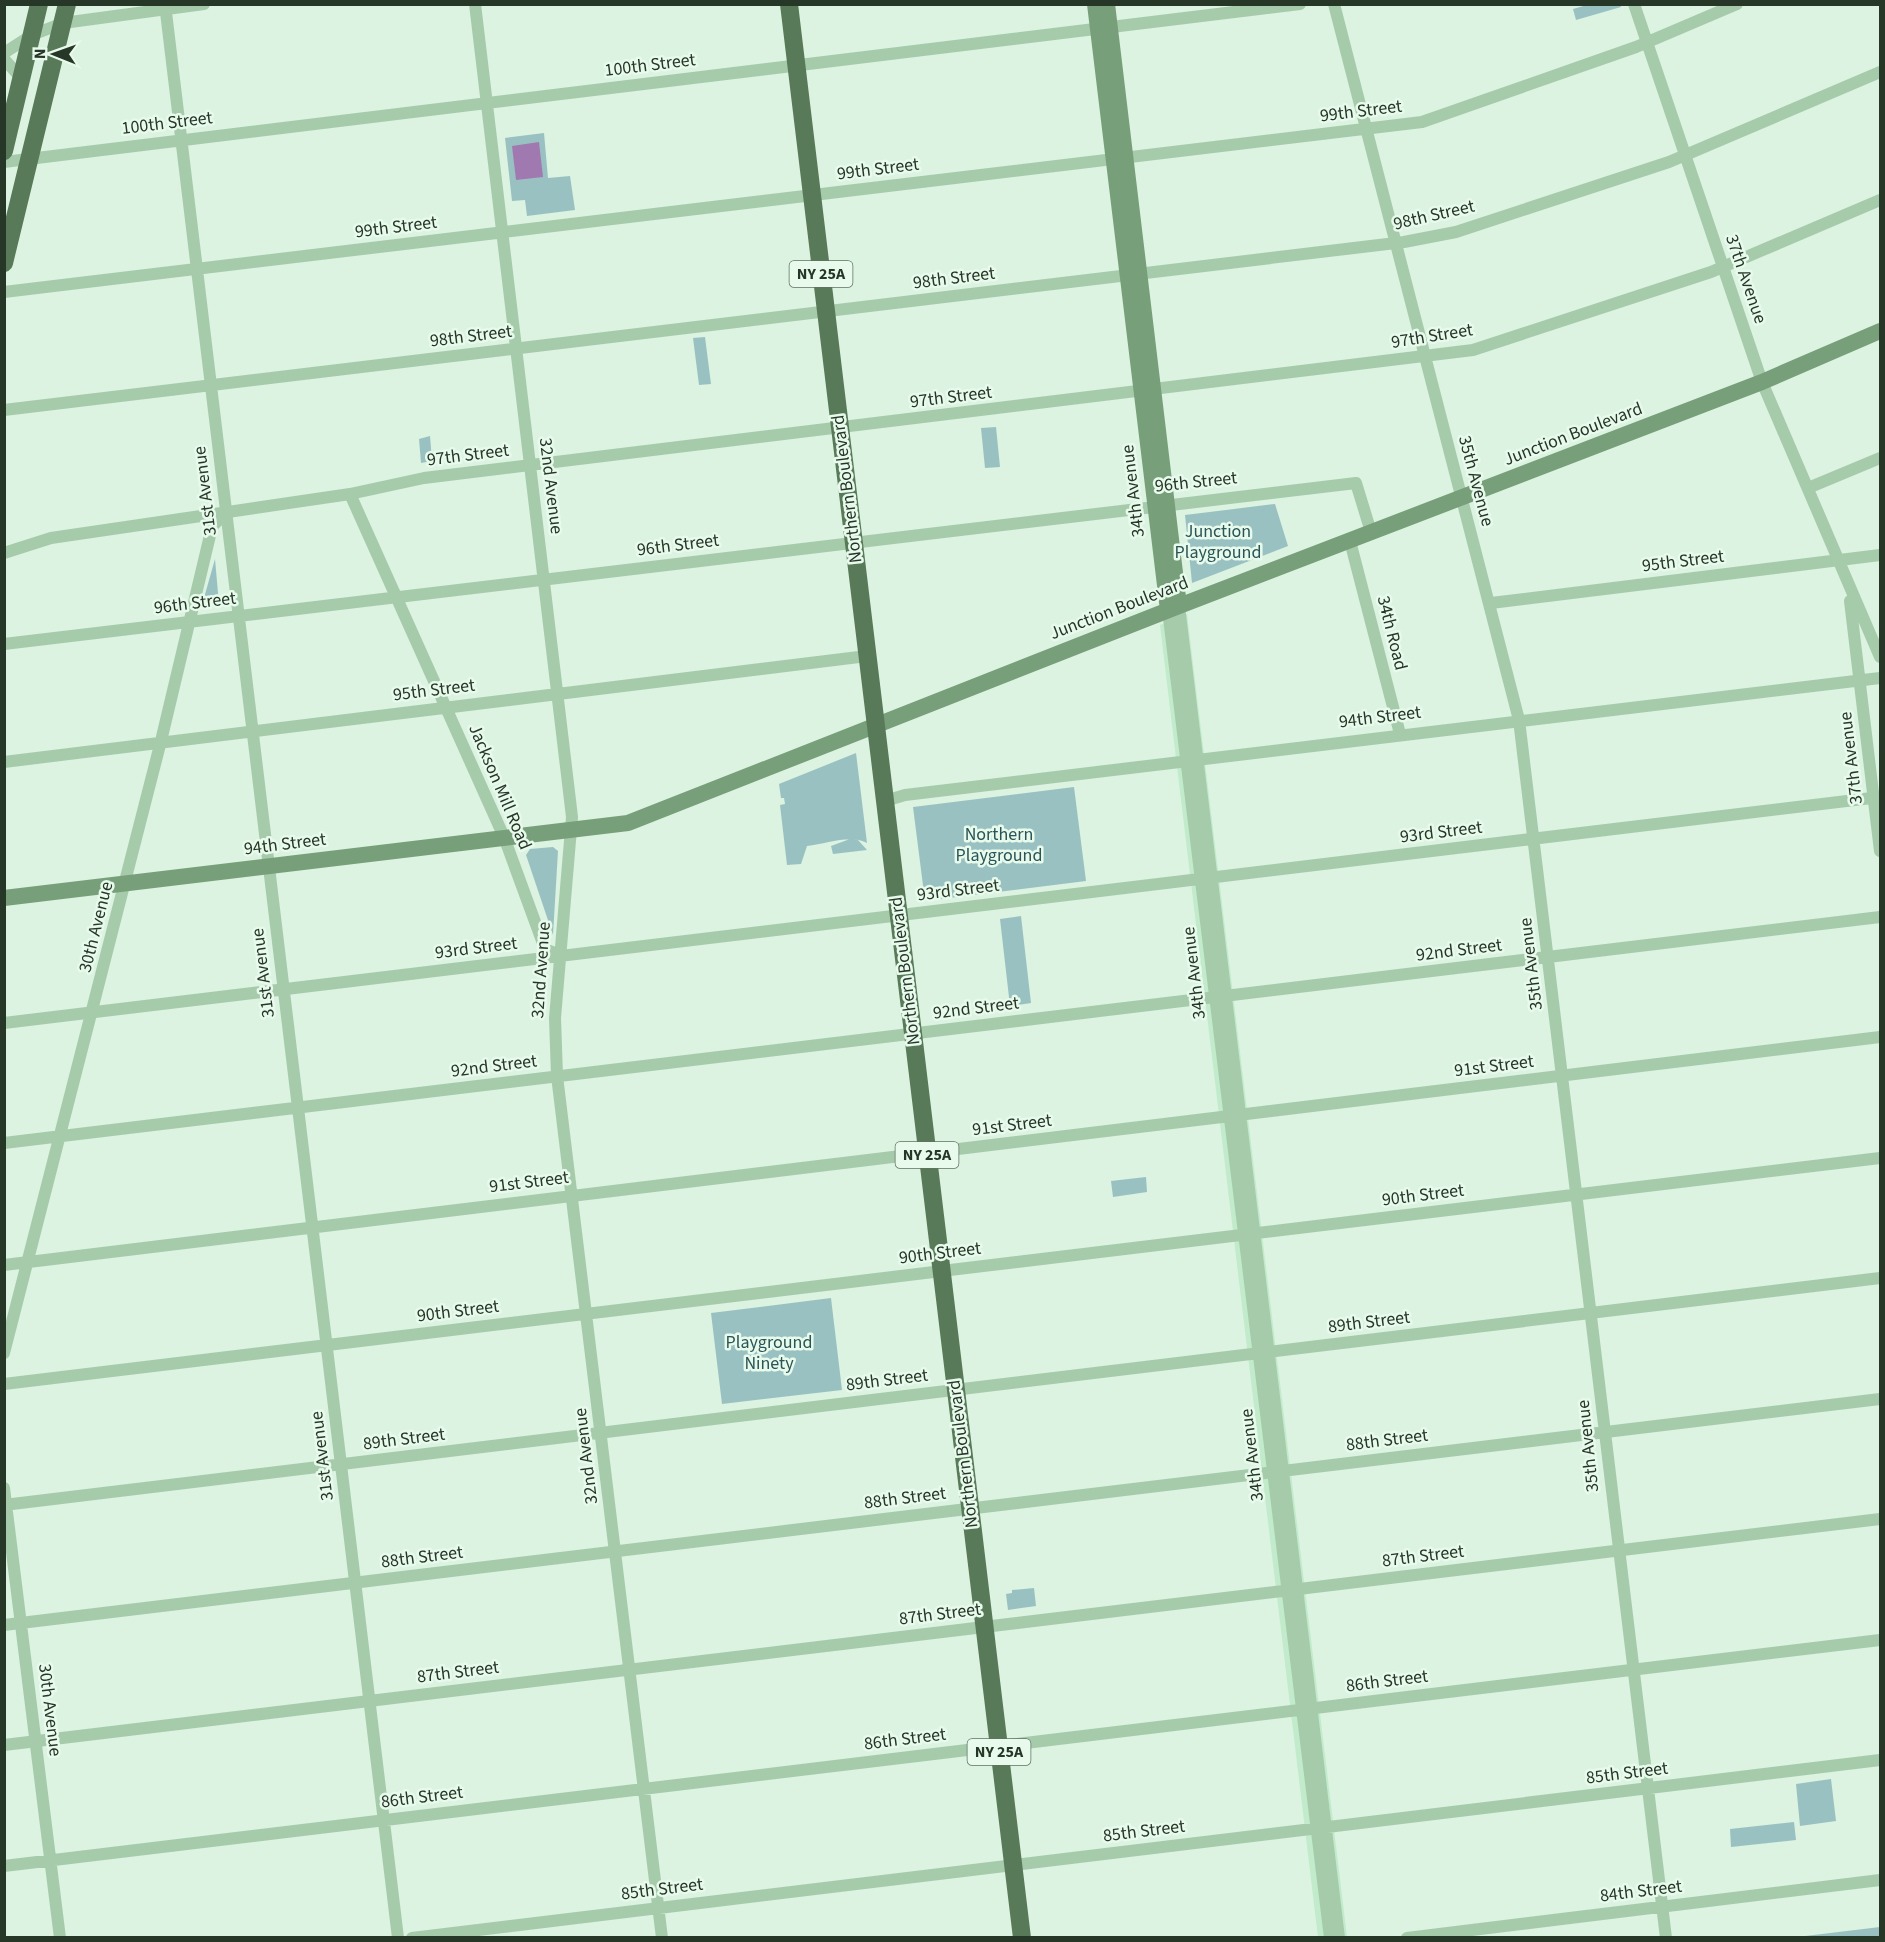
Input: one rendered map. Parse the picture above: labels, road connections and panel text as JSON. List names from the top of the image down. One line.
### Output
{"streets":{"main road":["NY 25A","Junction Boulevard","Northern Boulevard","34th Avenue","94th Street"],"street":["100th Street","99th Street","98th Street","37th Avenue","97th Street","35th Avenue","96th Street","32nd Avenue","31st Avenue","95th Street","34th Road","Jackson Mill Road","93rd Street","30th Avenue","92nd Street","91st Street","90th Street","89th Street","88th Street","87th Street","86th Street","85th Street","84th Street"]},"crossings":[["100th Street","32nd Avenue"],["100th Street","Northern Boulevard"],["100th Street","31st Avenue"],["100th Street","34th Avenue"],["99th Street","37th Avenue"],["99th Street","35th Avenue"],["99th Street","32nd Avenue"],["99th Street","Northern Boulevard"],["99th Street","31st Avenue"],["99th Street","34th Avenue"],["98th Street","37th Avenue"],["98th Street","35th Avenue"],["98th Street","32nd Avenue"],["98th Street","Northern Boulevard"],["98th Street","31st Avenue"],["98th Street","34th Avenue"],["37th Avenue","97th Street"],["37th Avenue","Junction Boulevard"],["37th Avenue","95th Street"],["37th Avenue","94th Street"],["37th Avenue","93rd Street"],["97th Street","35th Avenue"],["97th Street","32nd Avenue"],["97th Street","Northern Boulevard"],["97th Street","31st Avenue"],["97th Street","34th Avenue"],["97th Street","Jackson Mill Road"],["97th Street","30th Avenue"],["Junction Boulevard","35th Avenue"],["Junction Boulevard","96th Street"],["Junction Boulevard","32nd Avenue"],["Junction Boulevard","Northern Boulevard"],["Junction Boulevard","34th Avenue"],["Junction Boulevard","34th Road"],["Junction Boulevard","94th Street"],["35th Avenue","95th Street"],["35th Avenue","94th Street"],["35th Avenue","93rd Street"],["35th Avenue","92nd Street"],["35th Avenue","91st Street"],["35th Avenue","90th Street"],["35th Avenue","89th Street"],["35th Avenue","88th Street"],["35th Avenue","87th Street"],["35th Avenue","86th Street"],["35th Avenue","85th Street"],["35th Avenue","84th Street"],["96th Street","32nd Avenue"],["96th Street","Northern Boulevard"],["96th Street","31st Avenue"],["96th Street","34th Avenue"],["96th Street","Jackson Mill Road"],["96th Street","30th Avenue"],["32nd Avenue","95th Street"],["32nd Avenue","94th Street"],["32nd Avenue","Jackson Mill Road"],["32nd Avenue","93rd Street"],["32nd Avenue","92nd Street"],["32nd Avenue","91st Street"],["32nd Avenue","90th Street"],["32nd Avenue","89th Street"],["32nd Avenue","88th Street"],["32nd Avenue","87th Street"],["32nd Avenue","86th Street"],["32nd Avenue","85th Street"],["Northern Boulevard","95th Street"],["Northern Boulevard","94th Street"],["Northern Boulevard","93rd Street"],["Northern Boulevard","92nd Street"],["Northern Boulevard","91st Street"],["Northern Boulevard","90th Street"],["Northern Boulevard","89th Street"],["Northern Boulevard","88th Street"],["Northern Boulevard","87th Street"],["Northern Boulevard","86th Street"],["Northern Boulevard","85th Street"],["31st Avenue","95th Street"],["31st Avenue","94th Street"],["31st Avenue","93rd Street"],["31st Avenue","30th Avenue"],["31st Avenue","92nd Street"],["31st Avenue","91st Street"],["31st Avenue","90th Street"],["31st Avenue","89th Street"],["31st Avenue","88th Street"],["31st Avenue","87th Street"],["31st Avenue","86th Street"],["34th Avenue","94th Street"],["34th Avenue","93rd Street"],["34th Avenue","92nd Street"],["34th Avenue","91st Street"],["34th Avenue","90th Street"],["34th Avenue","89th Street"],["34th Avenue","88th Street"],["34th Avenue","87th Street"],["34th Avenue","86th Street"],["34th Avenue","85th Street"],["95th Street","Jackson Mill Road"],["95th Street","30th Avenue"],["34th Road","94th Street"],["94th Street","Jackson Mill Road"],["94th Street","30th Avenue"],["Jackson Mill Road","93rd Street"],["93rd Street","30th Avenue"],["30th Avenue","92nd Street"],["30th Avenue","91st Street"],["30th Avenue","89th Street"],["30th Avenue","88th Street"],["30th Avenue","87th Street"],["30th Avenue","86th Street"]],"parks":["Junction Playground","Northern Playground","Playground Ninety"],"north":"left"}
